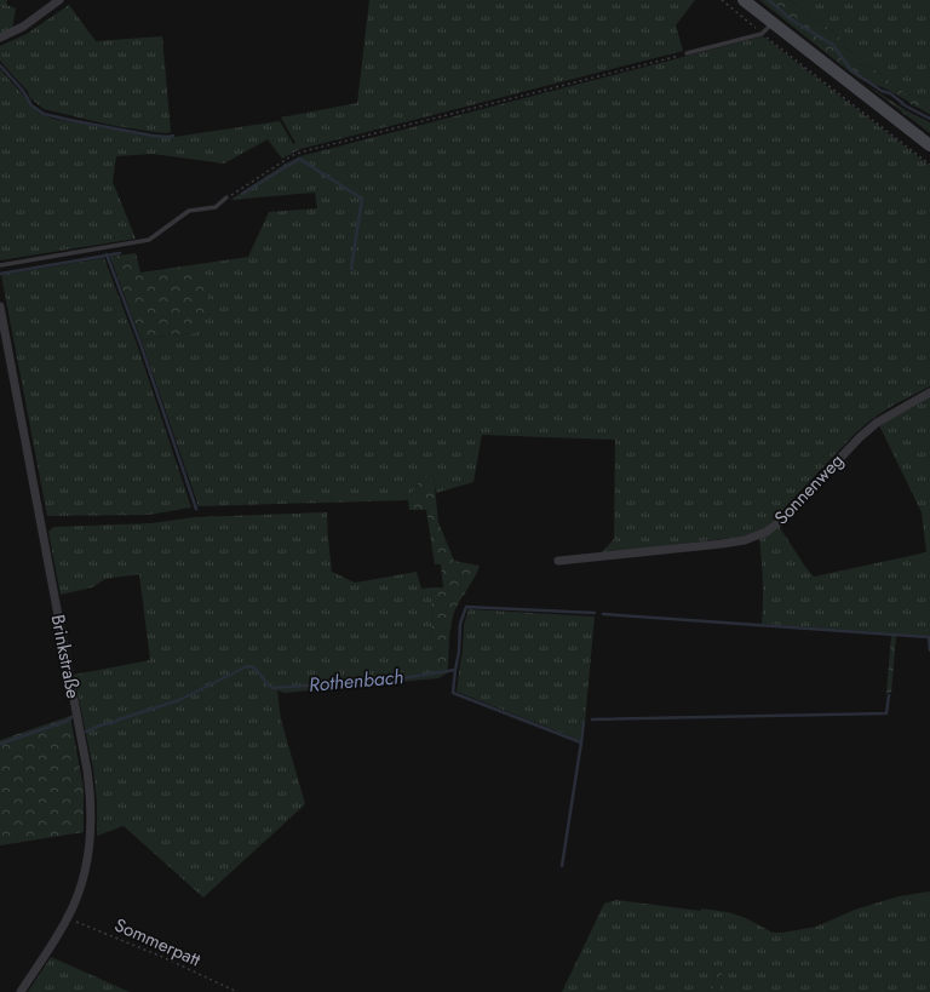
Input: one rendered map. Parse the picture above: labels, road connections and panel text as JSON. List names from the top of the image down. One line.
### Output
{"streets":{"street":["Sonnenweg","Brinkstraße"],"path":["Sommerpatt"]},"crossings":[["Brinkstraße","Sommerpatt"]],"water":["Rothenbach"]}
